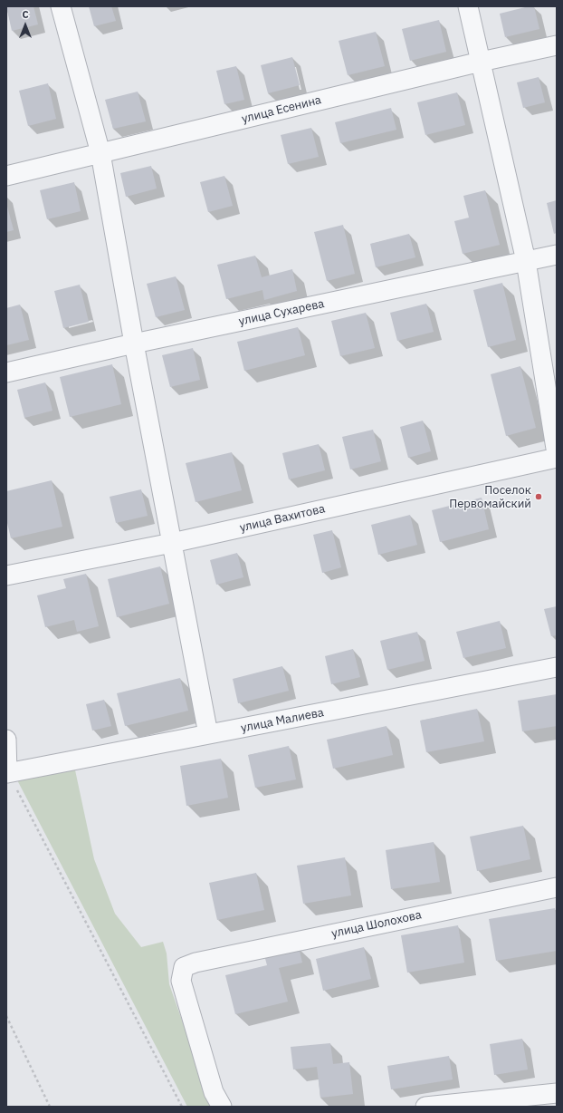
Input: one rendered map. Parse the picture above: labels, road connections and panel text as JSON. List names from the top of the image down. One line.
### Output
{"streets":{"street":["улица Есенина","улица Сухарева","улица Вахитова","улица Малиева","улица Шолохова"]},"places":["Поселок Первомайский"],"north":"top"}
